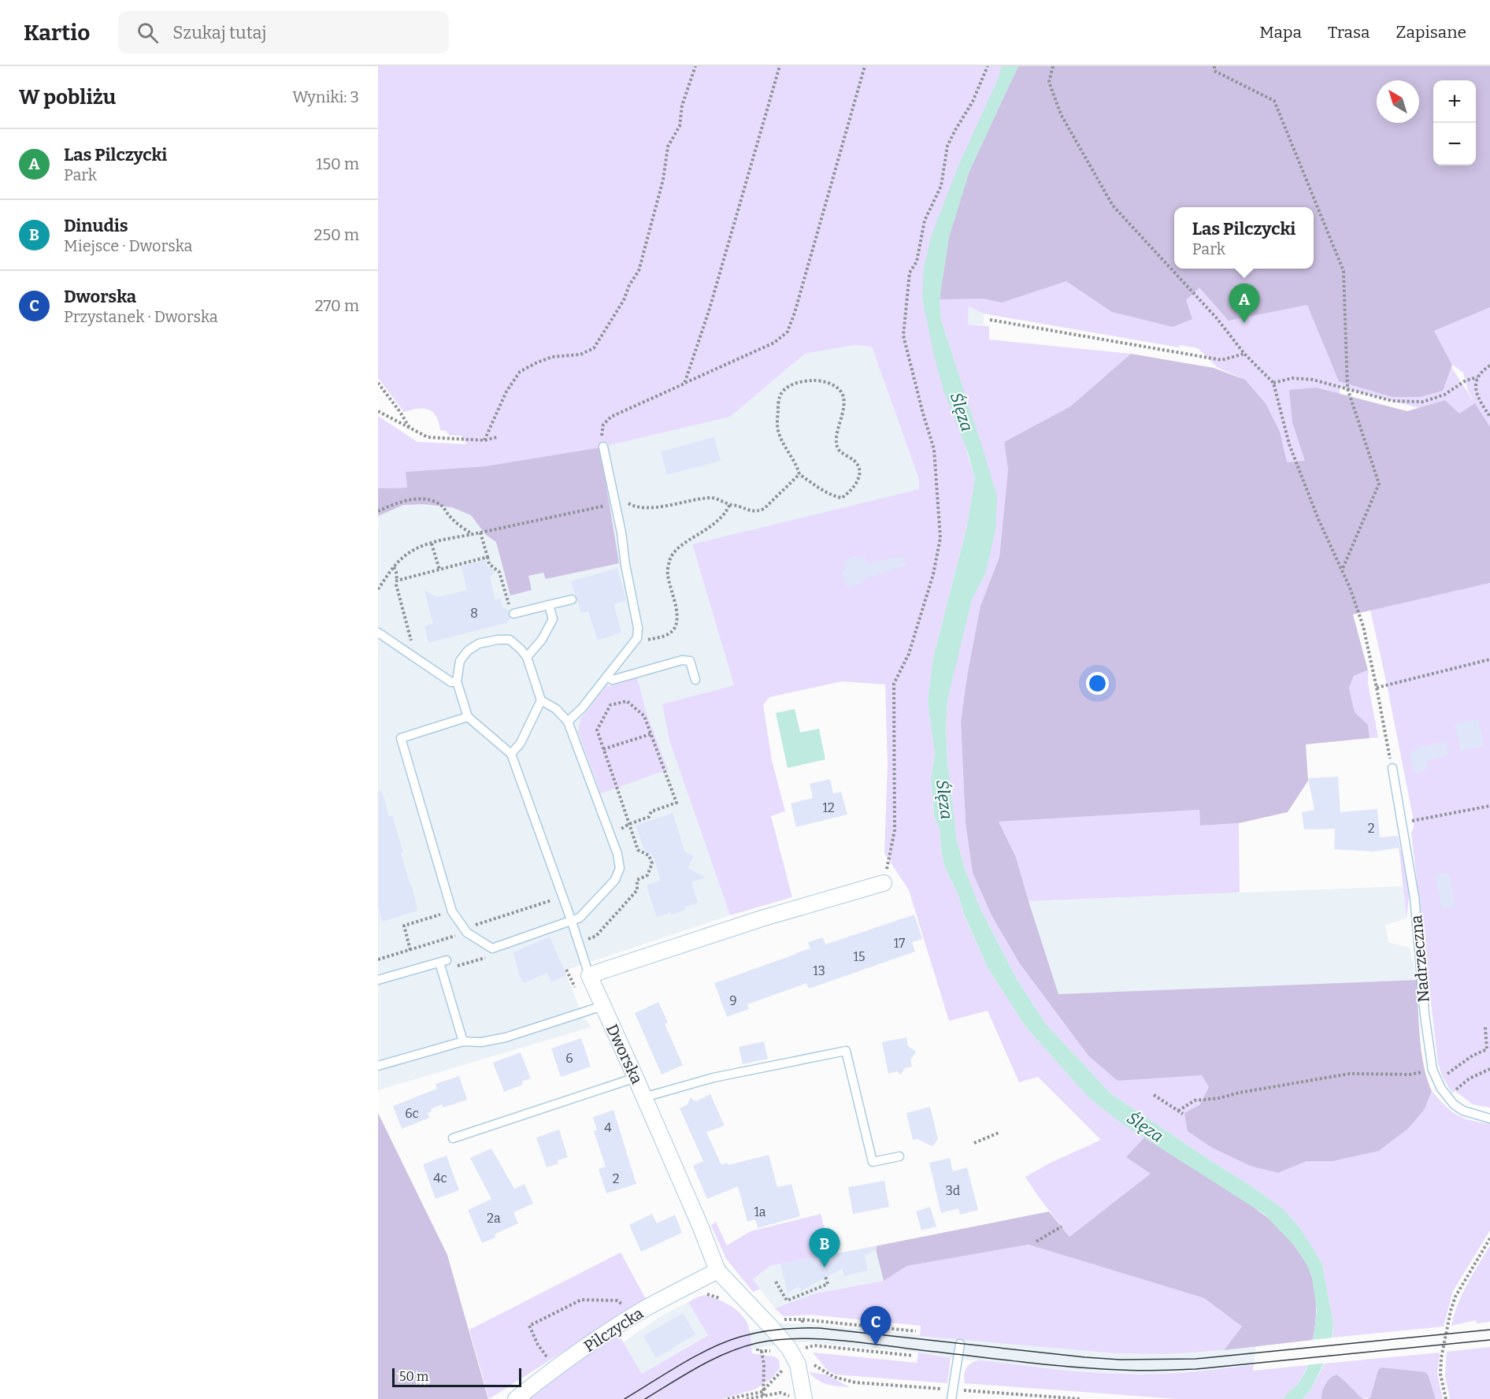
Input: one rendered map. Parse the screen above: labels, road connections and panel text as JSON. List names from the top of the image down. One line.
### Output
{"streets":{"street":["Dworska","Pilczycka"],"lane":["Nadrzeczna"]},"crossings":[["Dworska","Pilczycka"]],"water":["Ślęza"],"house_numbers":["8","12","2","17","15","13","9","6","6c","4","4c","2","3d","1a","2a"],"scale_bar":"50 m","north":"top left","page":{"header":"Kartio","search":"Szukaj tutaj","nav":["Mapa","Trasa","Zapisane"],"heading":["W pobliżu","Wyniki: 3"],"map_buttons":["+","−"],"list":[{"mark":"A","name":"Las Pilczycki","note":"Park","value":"150 m"},{"mark":"B","name":"Dinudis","note":"Miejsce · Dworska","value":"250 m"},{"mark":"C","name":"Dworska","note":"Przystanek · Dworska","value":"270 m"}],"popup":["Las Pilczycki","Park"],"pins":["A","B","C"],"scale":"50 m"}}
